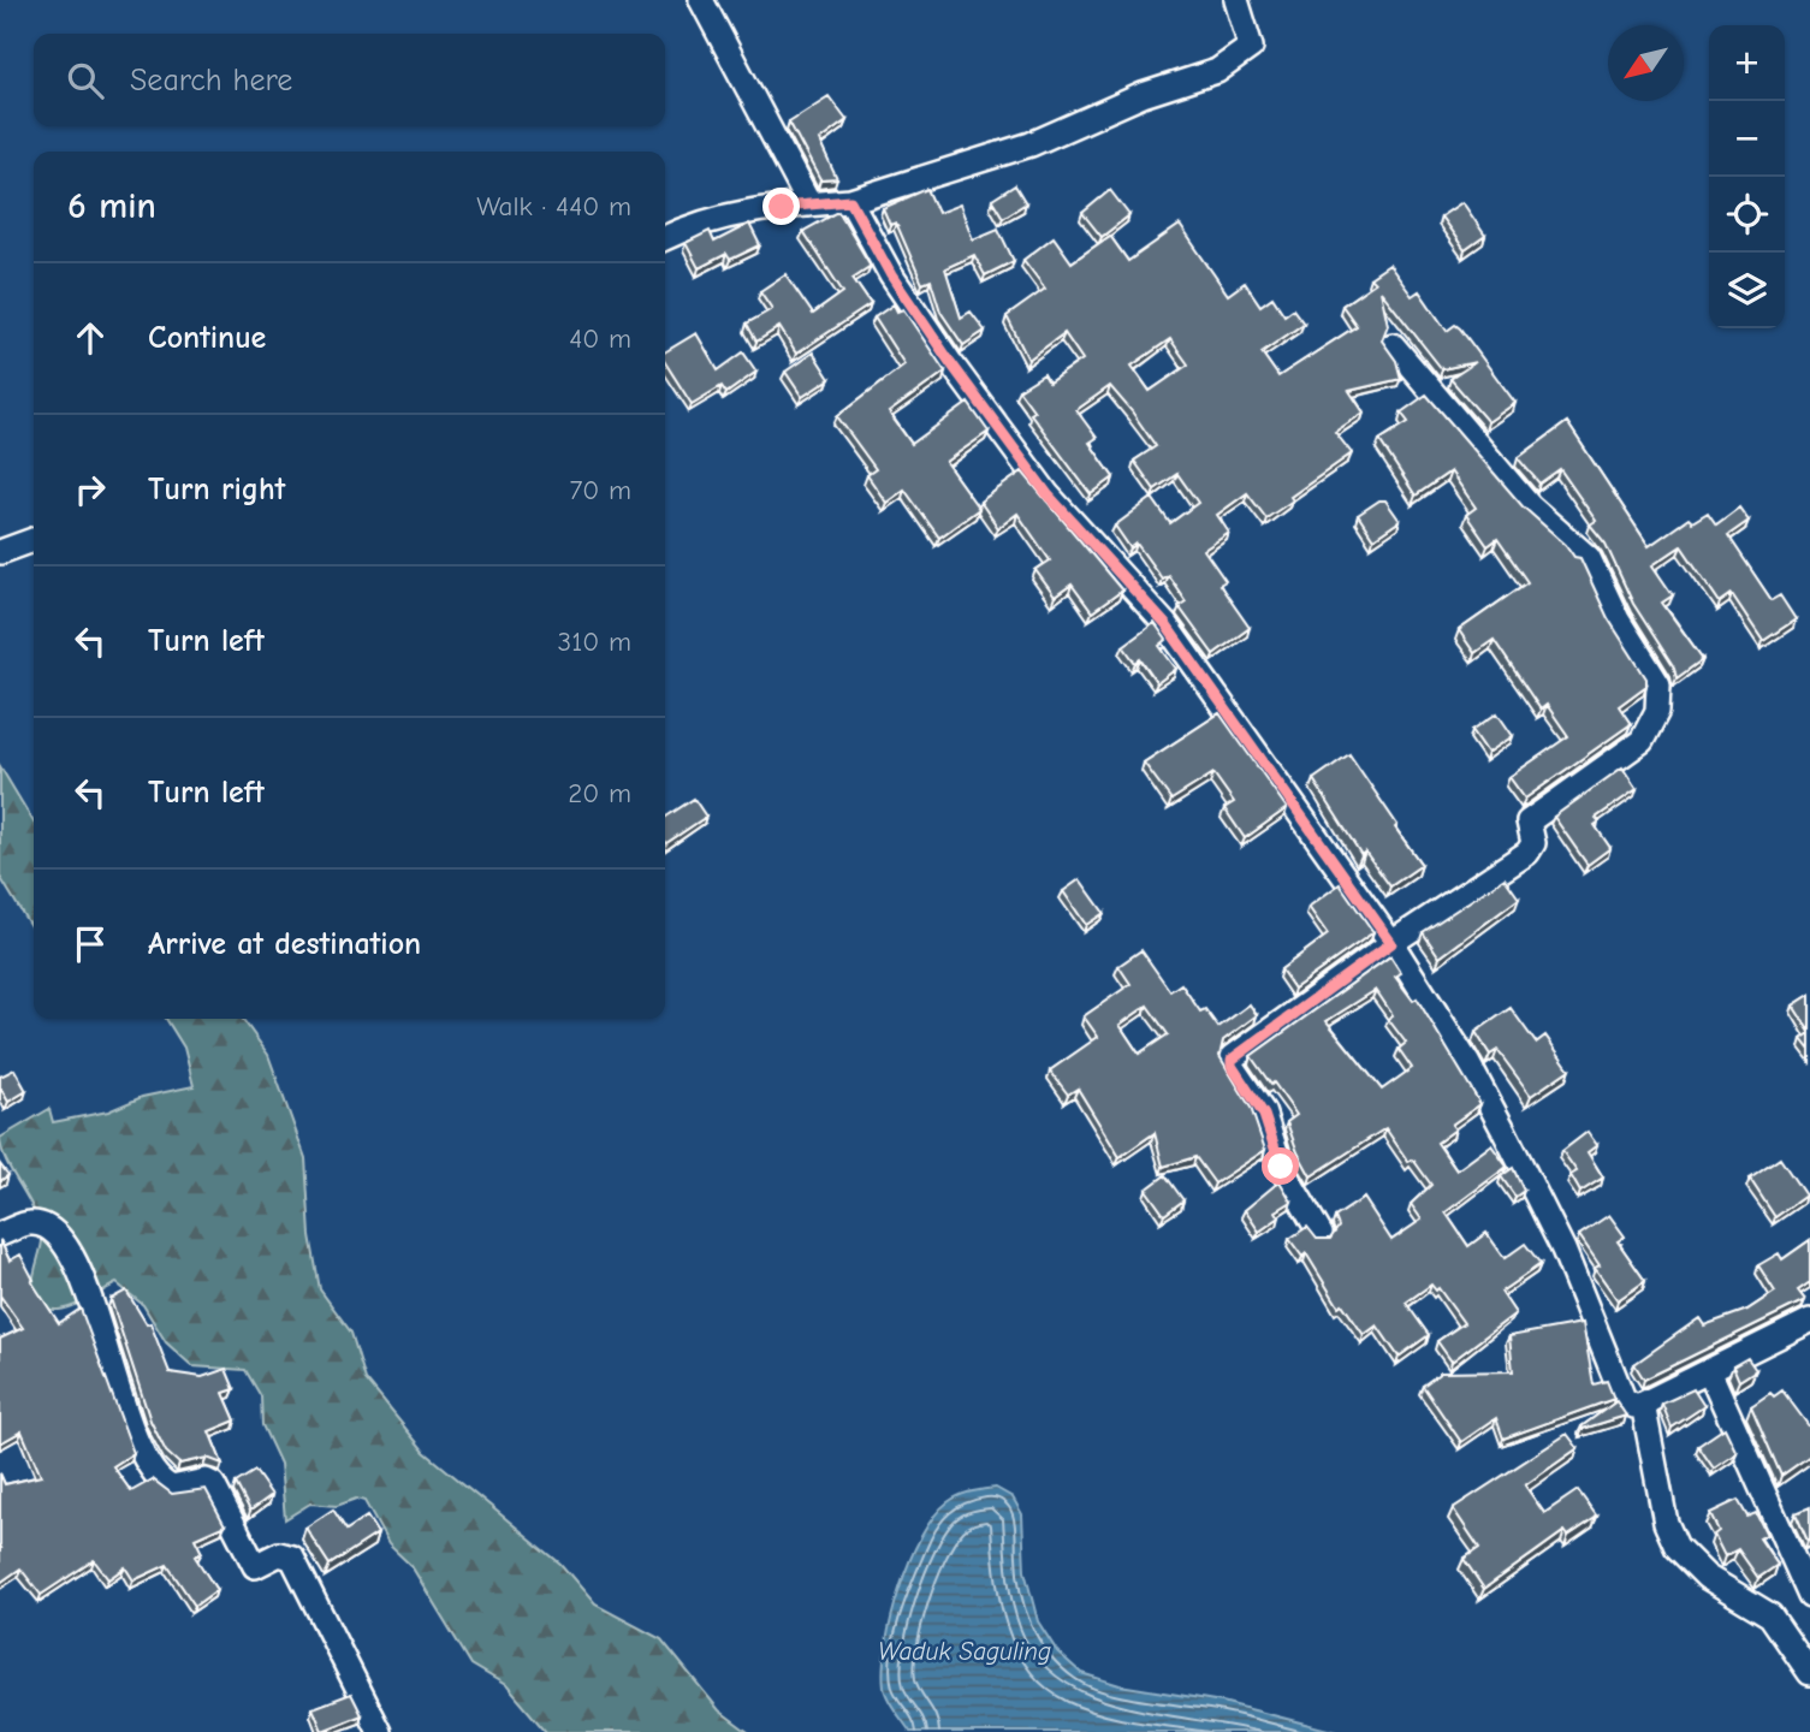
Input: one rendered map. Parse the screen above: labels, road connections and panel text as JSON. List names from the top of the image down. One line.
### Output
{"water":["Waduk Saguling"],"north":"bottom left","page":{"map_buttons":["+","−"],"search":"Search here","heading":["6 min","Walk · 440 m"],"list":[["Continue","40 m"],["Turn right","70 m"],["Turn left","310 m"],["Turn left","20 m"],"Arrive at destination"]}}
